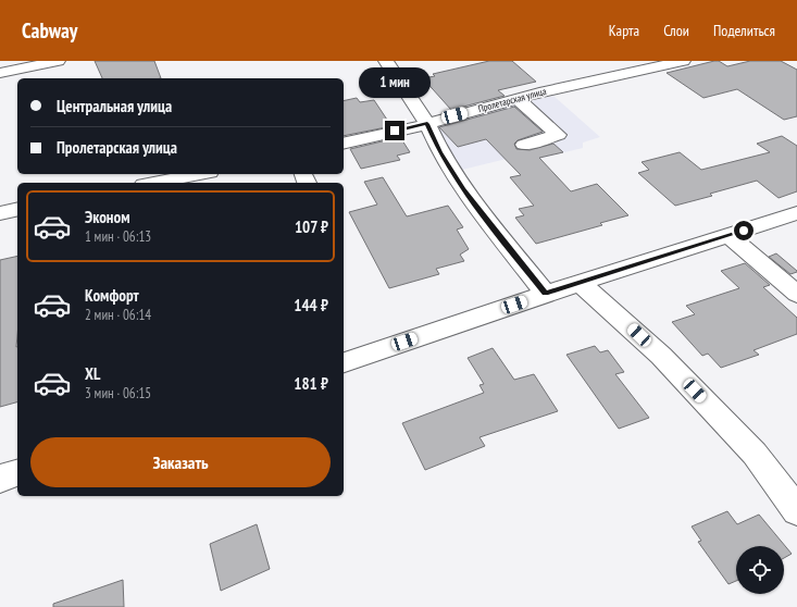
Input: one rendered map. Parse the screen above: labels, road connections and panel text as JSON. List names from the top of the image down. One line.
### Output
{"streets":{"street":["Пролетарская улица"]},"page":{"header":"Cabway","nav":["Карта","Слои","Поделиться"],"bubble":"1 мин","banner":["Центральная улица","Пролетарская улица"],"list":[{"name":"Эконом","note":"1 мин · 06:13","value":"107 ₽"},{"name":"Комфорт","note":"2 мин · 06:14","value":"144 ₽"},{"name":"XL","note":"3 мин · 06:15","value":"181 ₽"}],"buttons":"Заказать"}}
